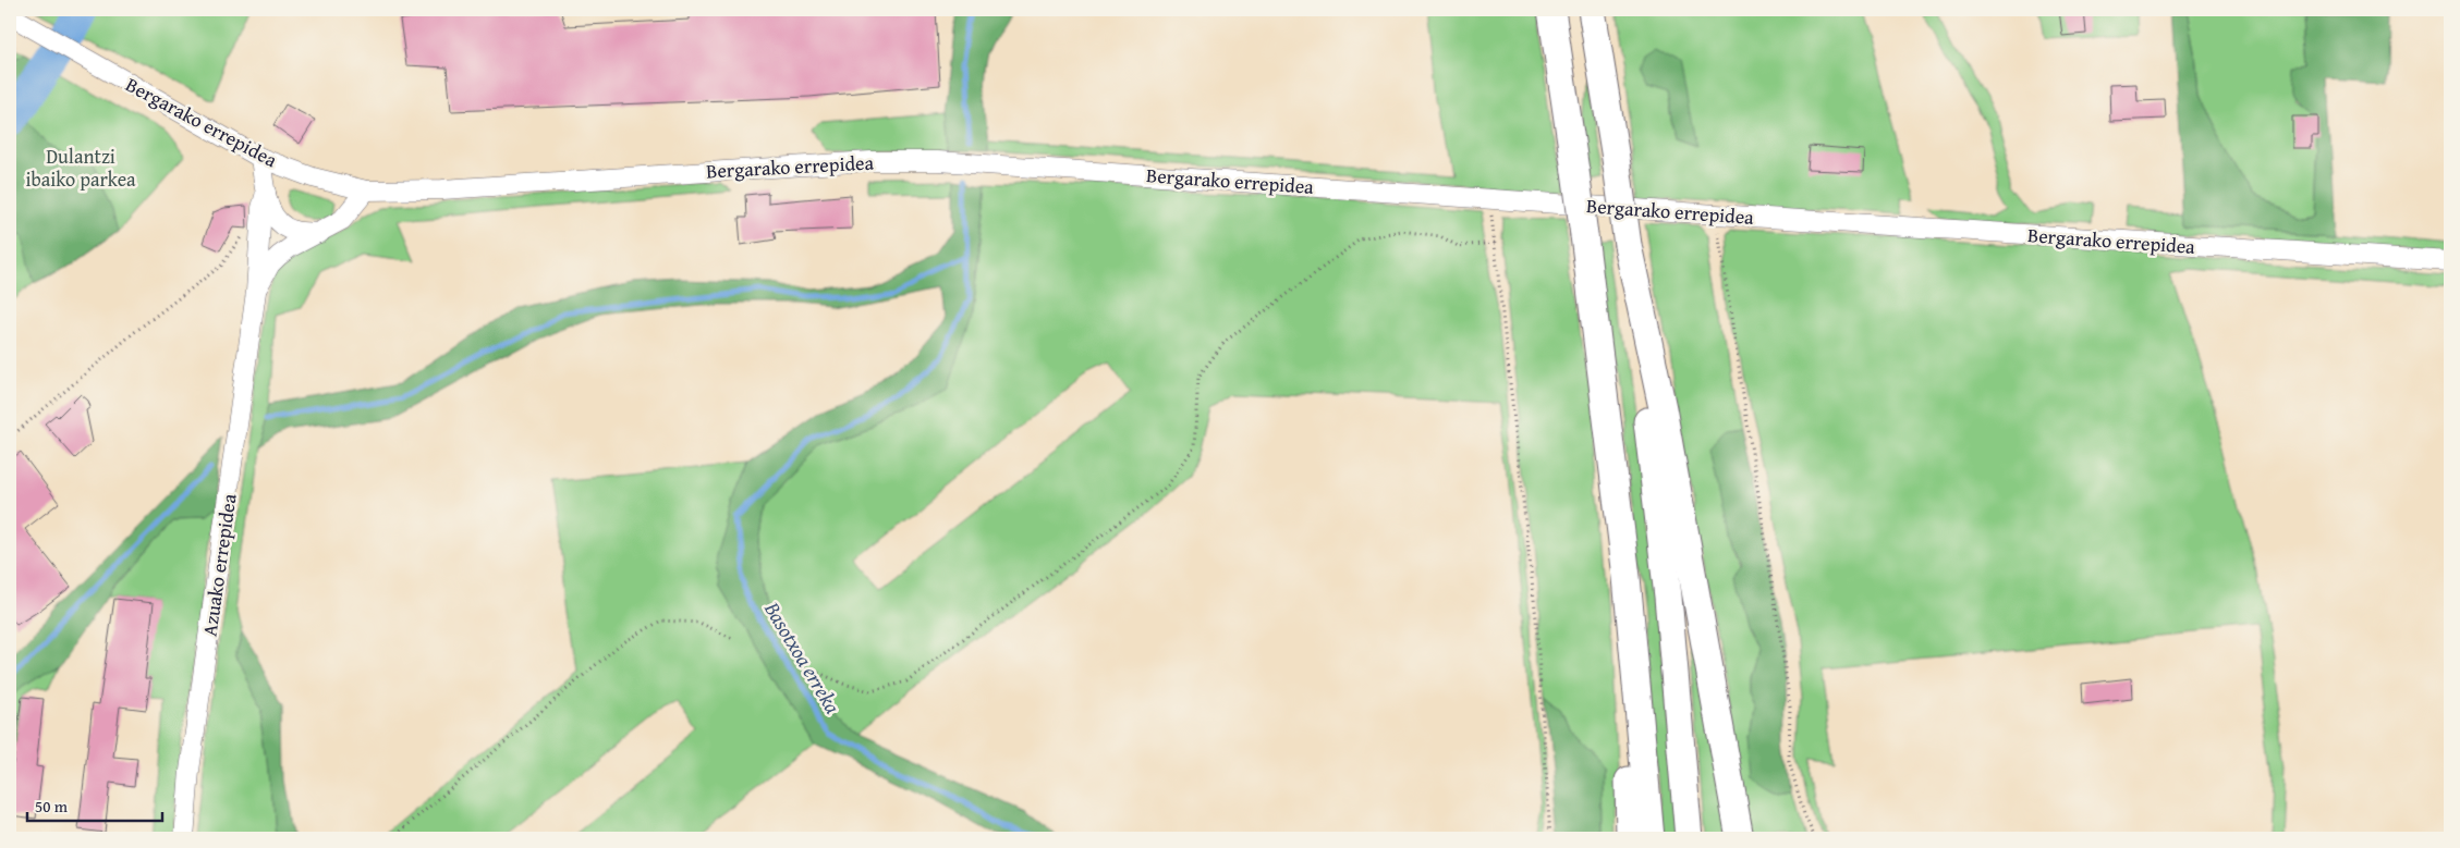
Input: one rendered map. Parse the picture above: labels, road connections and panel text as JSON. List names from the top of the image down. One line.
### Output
{"streets":{"street":["Bergarako errepidea","Azuako errepidea"]},"water":["Basotxoa erreka"],"parks":["Dulantzi ibaiko parkea"],"scale_bar":"50 m"}
